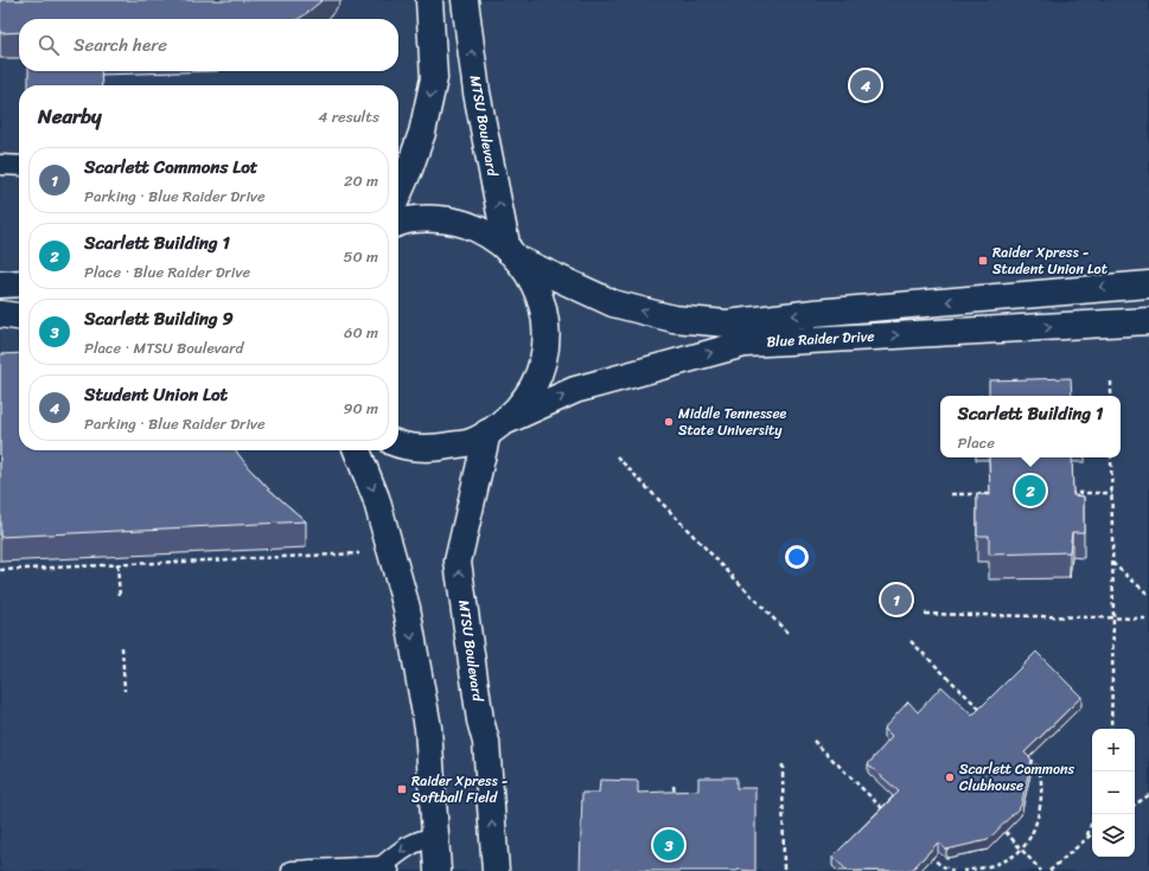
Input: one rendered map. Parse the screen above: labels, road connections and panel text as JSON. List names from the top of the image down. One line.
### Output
{"streets":{"street":["MTSU Boulevard","Blue Raider Drive"]},"crossings":[["MTSU Boulevard","Blue Raider Drive"]],"places":{"transit":["Raider Xpress - Student Union Lot","Raider Xpress - Softball Field"],"other":["Middle Tennessee State University","Scarlett Commons Clubhouse"]},"page":{"search":"Search here","pins":["4","2","1","3"],"heading":["Nearby","4 results"],"list":[{"mark":"1","name":"Scarlett Commons Lot","note":"Parking · Blue Raider Drive","value":"20 m"},{"mark":"2","name":"Scarlett Building 1","note":"Place · Blue Raider Drive","value":"50 m"},{"mark":"3","name":"Scarlett Building 9","note":"Place · MTSU Boulevard","value":"60 m"},{"mark":"4","name":"Student Union Lot","note":"Parking · Blue Raider Drive","value":"90 m"}],"popup":["Scarlett Building 1","Place"],"map_buttons":["+","−"]}}
